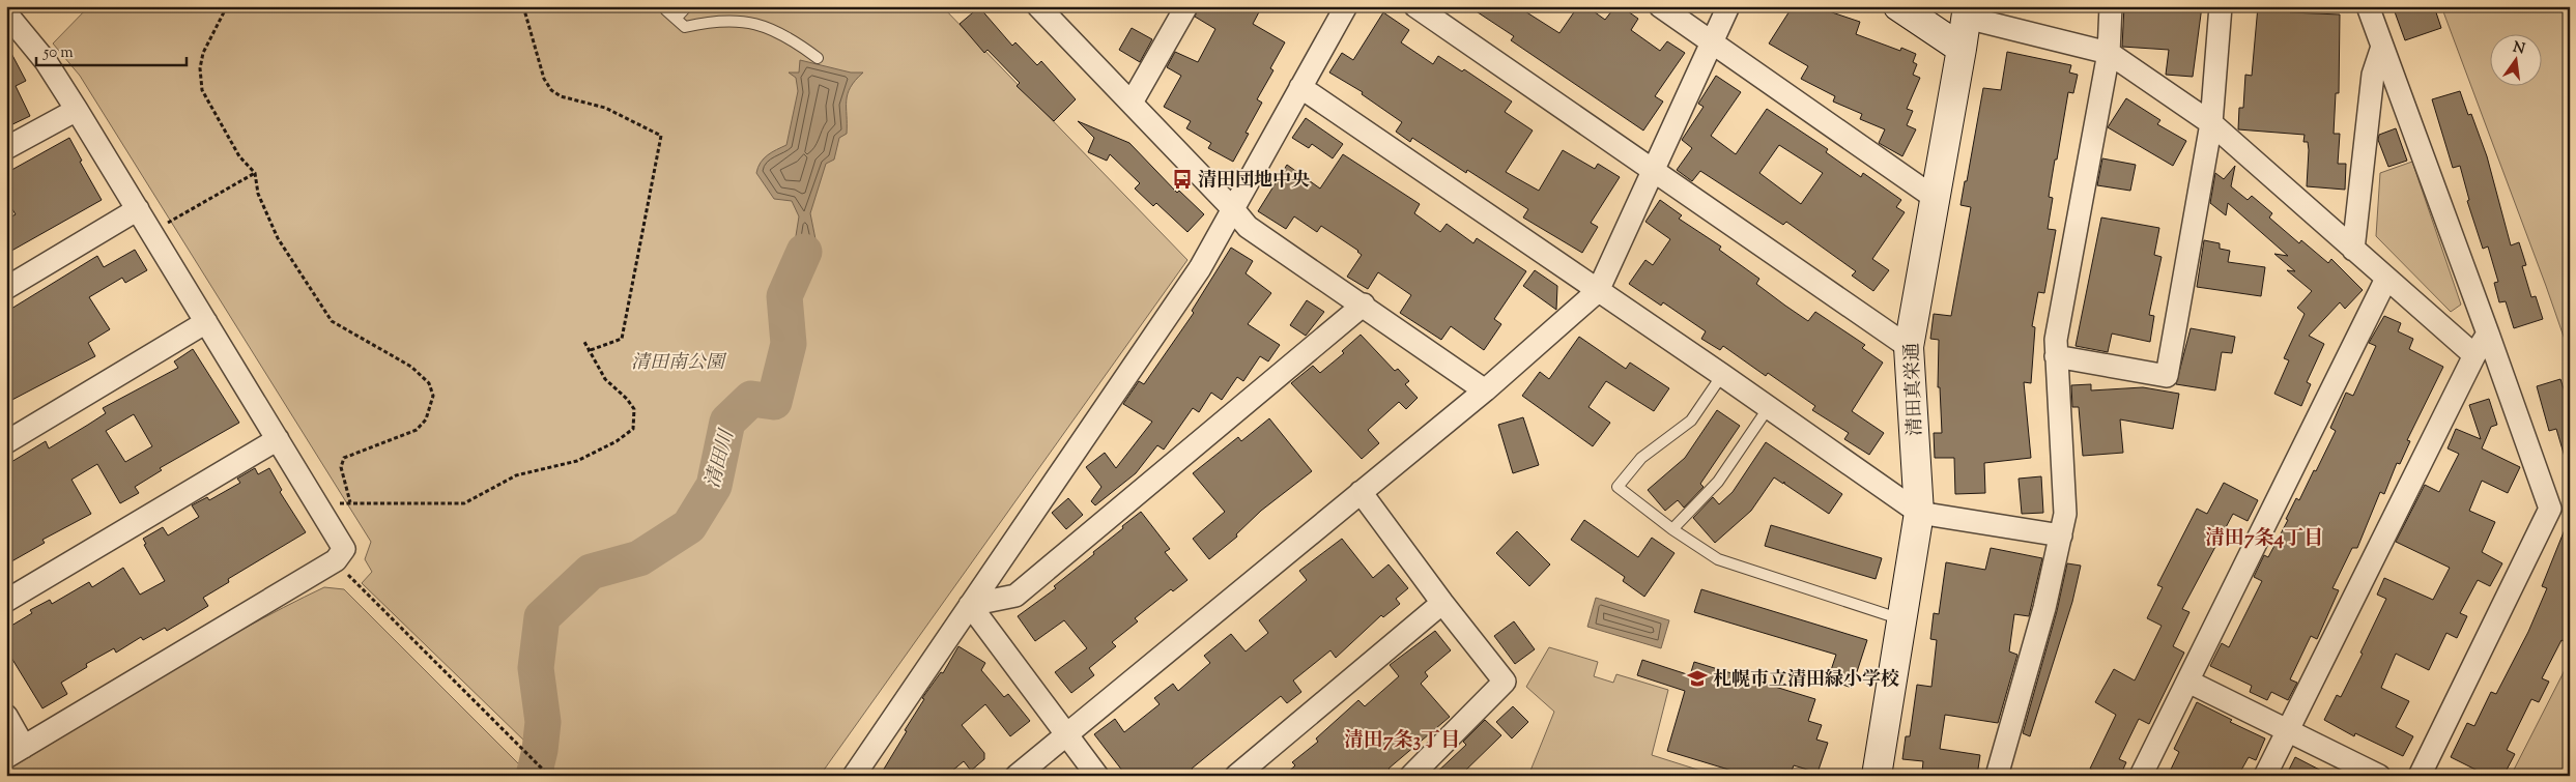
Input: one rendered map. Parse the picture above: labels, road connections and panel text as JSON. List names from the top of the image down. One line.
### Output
{"streets":{"street":["清田真栄通"]},"districts":["清田7条4丁目","清田7条3丁目"],"water":["清田川"],"parks":["清田南公園"],"places":{"bus stop":["清田団地中央"],"school or university":["札幌市立清田緑小学校"]},"scale_bar":"50 m","north":"top"}
